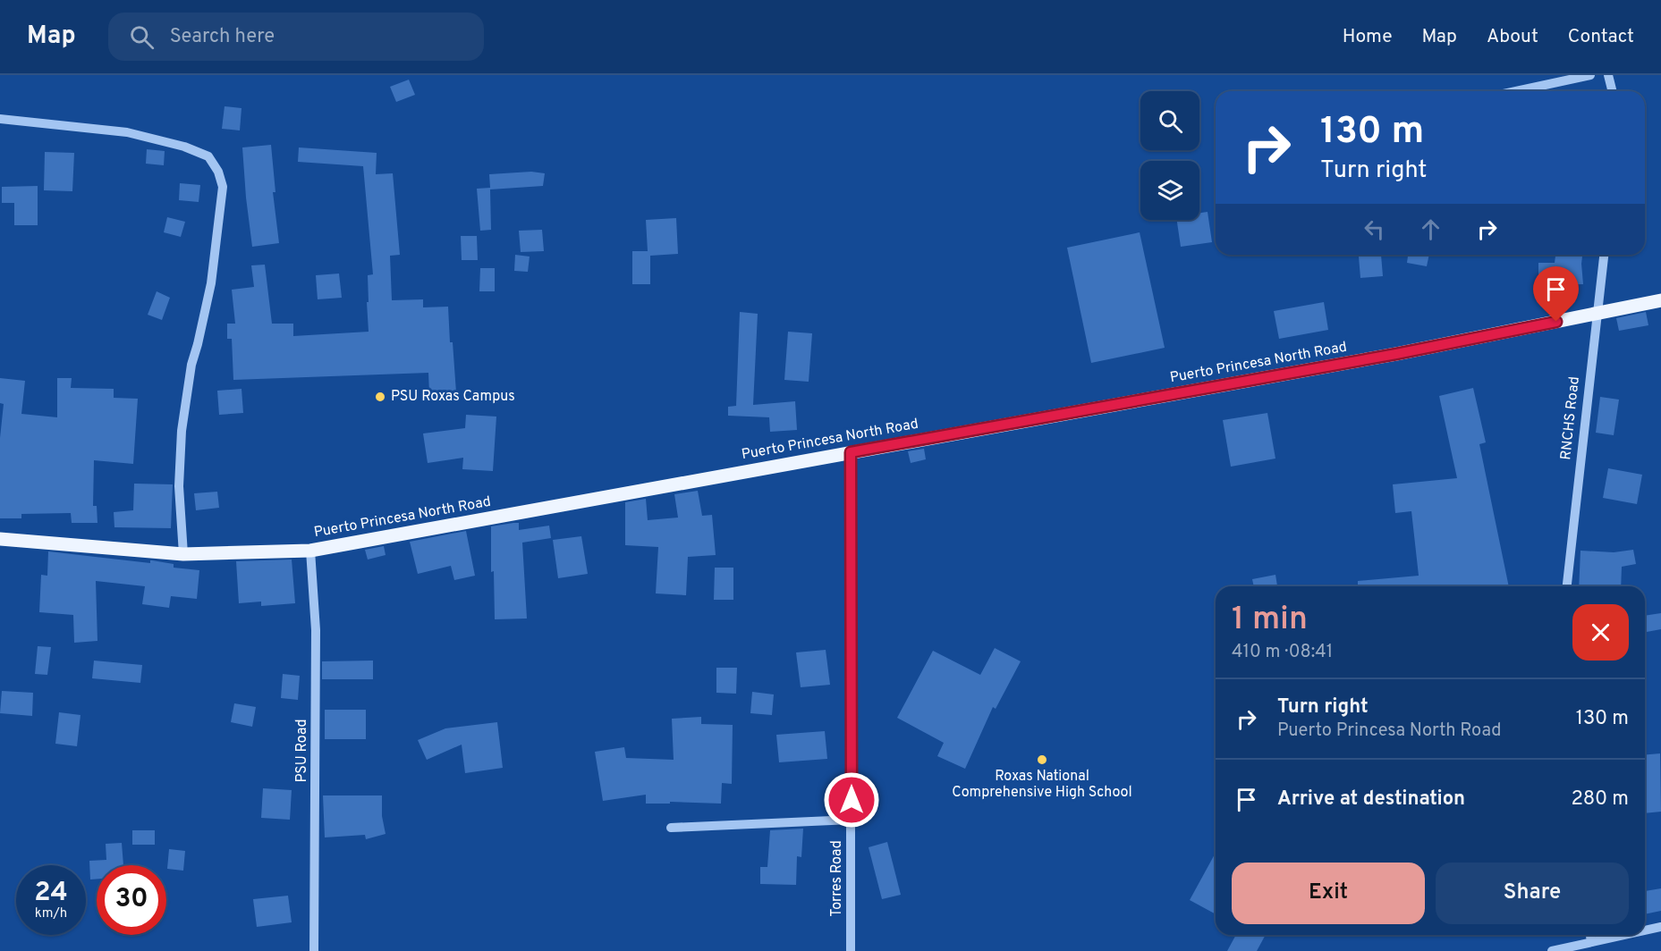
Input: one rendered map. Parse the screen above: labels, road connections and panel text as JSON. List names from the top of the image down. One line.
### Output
{"streets":{"main road":["Puerto Princesa North Road"],"street":["RNCHS Road","PSU Road","Torres Road"]},"crossings":[["Puerto Princesa North Road","RNCHS Road"],["Puerto Princesa North Road","PSU Road"],["Puerto Princesa North Road","Torres Road"]],"places":["PSU Roxas Campus","Roxas National Comprehensive High School"],"page":{"header":"Map","search":"Search here","nav":["Home","Map","About","Contact"],"turn":["130 m","Turn right"],"heading":["1 min","410 m · 08:41"],"list":[{"name":"Turn right","note":"Puerto Princesa North Road","value":"130 m"},{"name":"Arrive at destination","value":"280 m"}],"buttons":["Exit","Share"],"speed":"24 km/h","limit":"30"}}
